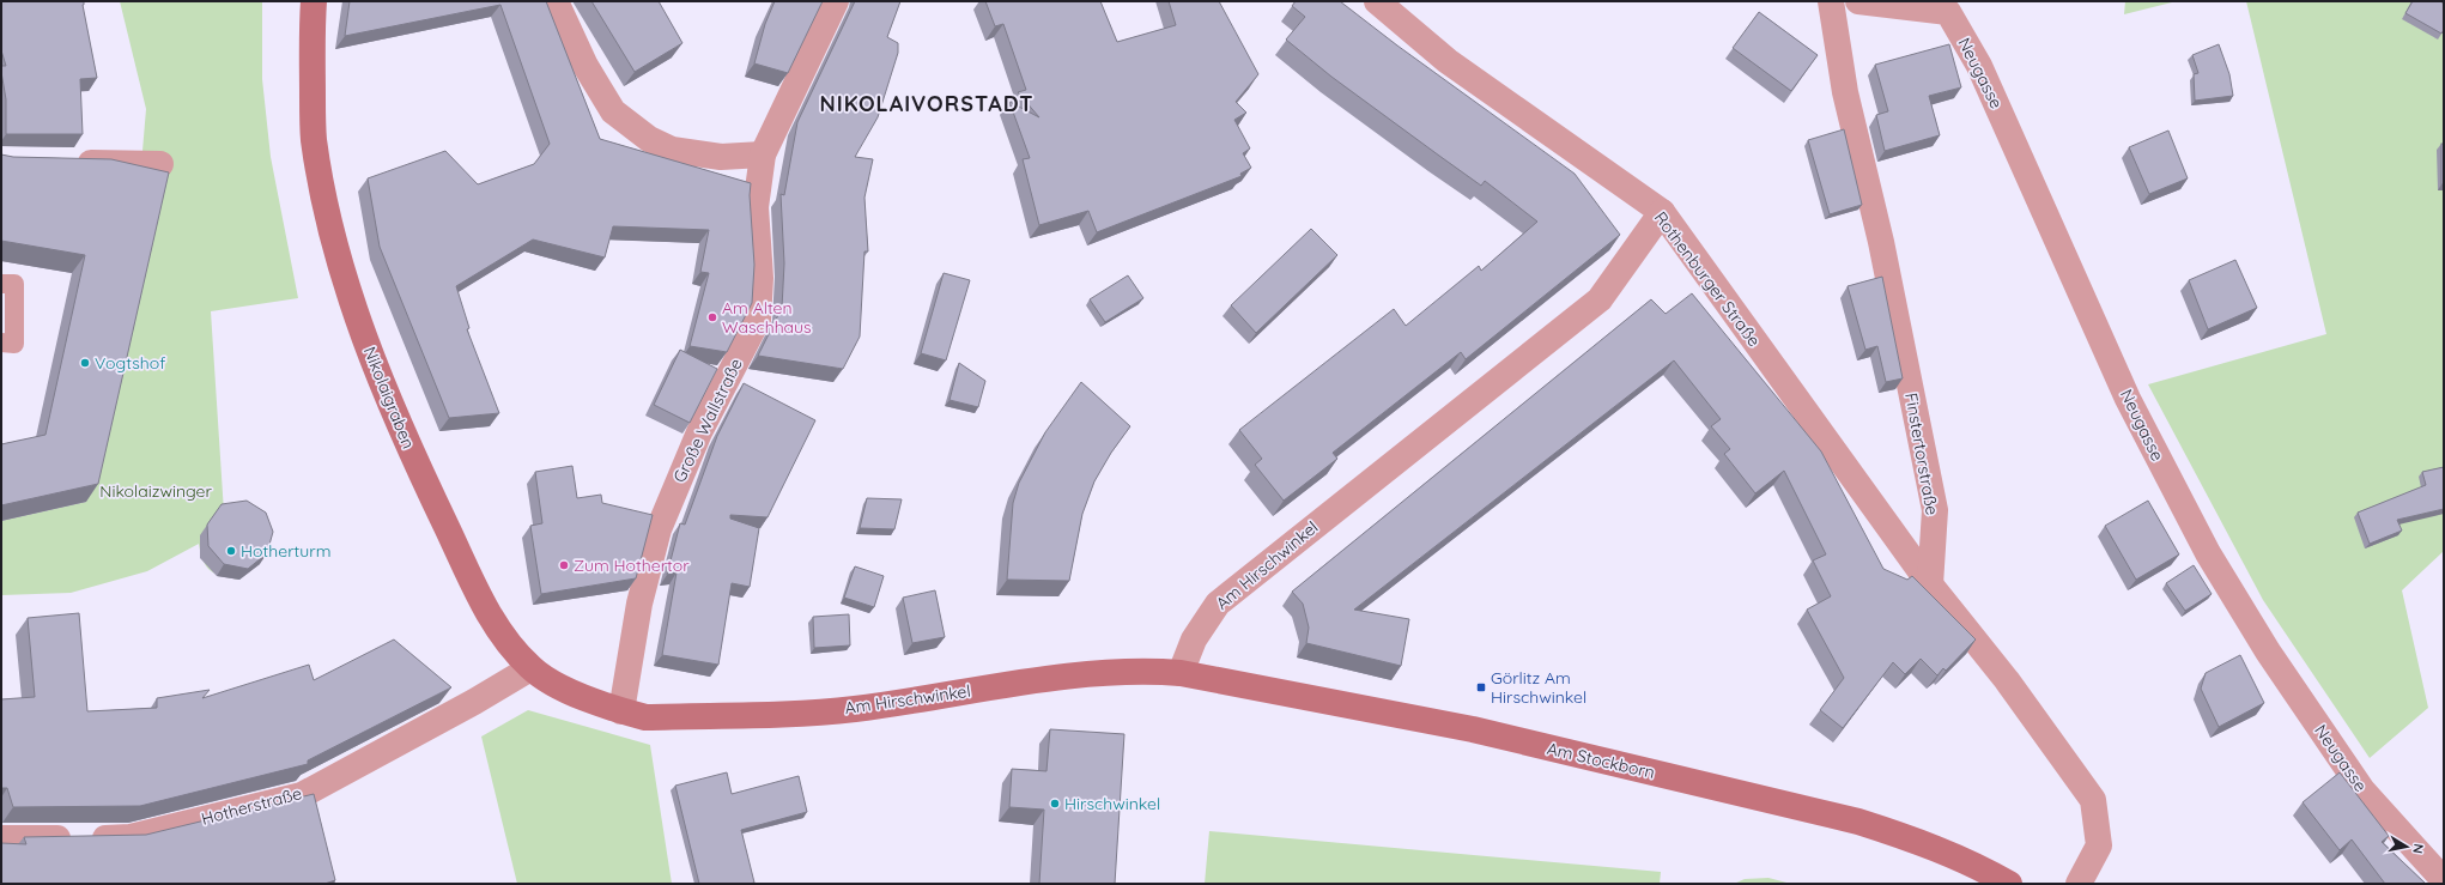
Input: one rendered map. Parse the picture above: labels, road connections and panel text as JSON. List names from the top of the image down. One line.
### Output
{"streets":{"street":["Neugasse","Rothenburger Straße","Nikolaigraben","Große Wallstraße","Finstertorstraße","Am Hirschwinkel","Am Stockborn","Hotherstraße"]},"crossings":[["Rothenburger Straße","Finstertorstraße"],["Rothenburger Straße","Am Hirschwinkel"],["Nikolaigraben","Große Wallstraße"],["Nikolaigraben","Am Hirschwinkel"],["Nikolaigraben","Hotherstraße"],["Große Wallstraße","Am Hirschwinkel"],["Am Hirschwinkel","Am Stockborn"]],"districts":["NIKOLAIVORSTADT"],"parks":["Nikolaizwinger"],"places":{"other":["Am Alten Waschhaus","Vogtshof","Hotherturm","Zum Hothertor","Hirschwinkel"],"transit":["Görlitz Am Hirschwinkel"]},"north":"right"}
